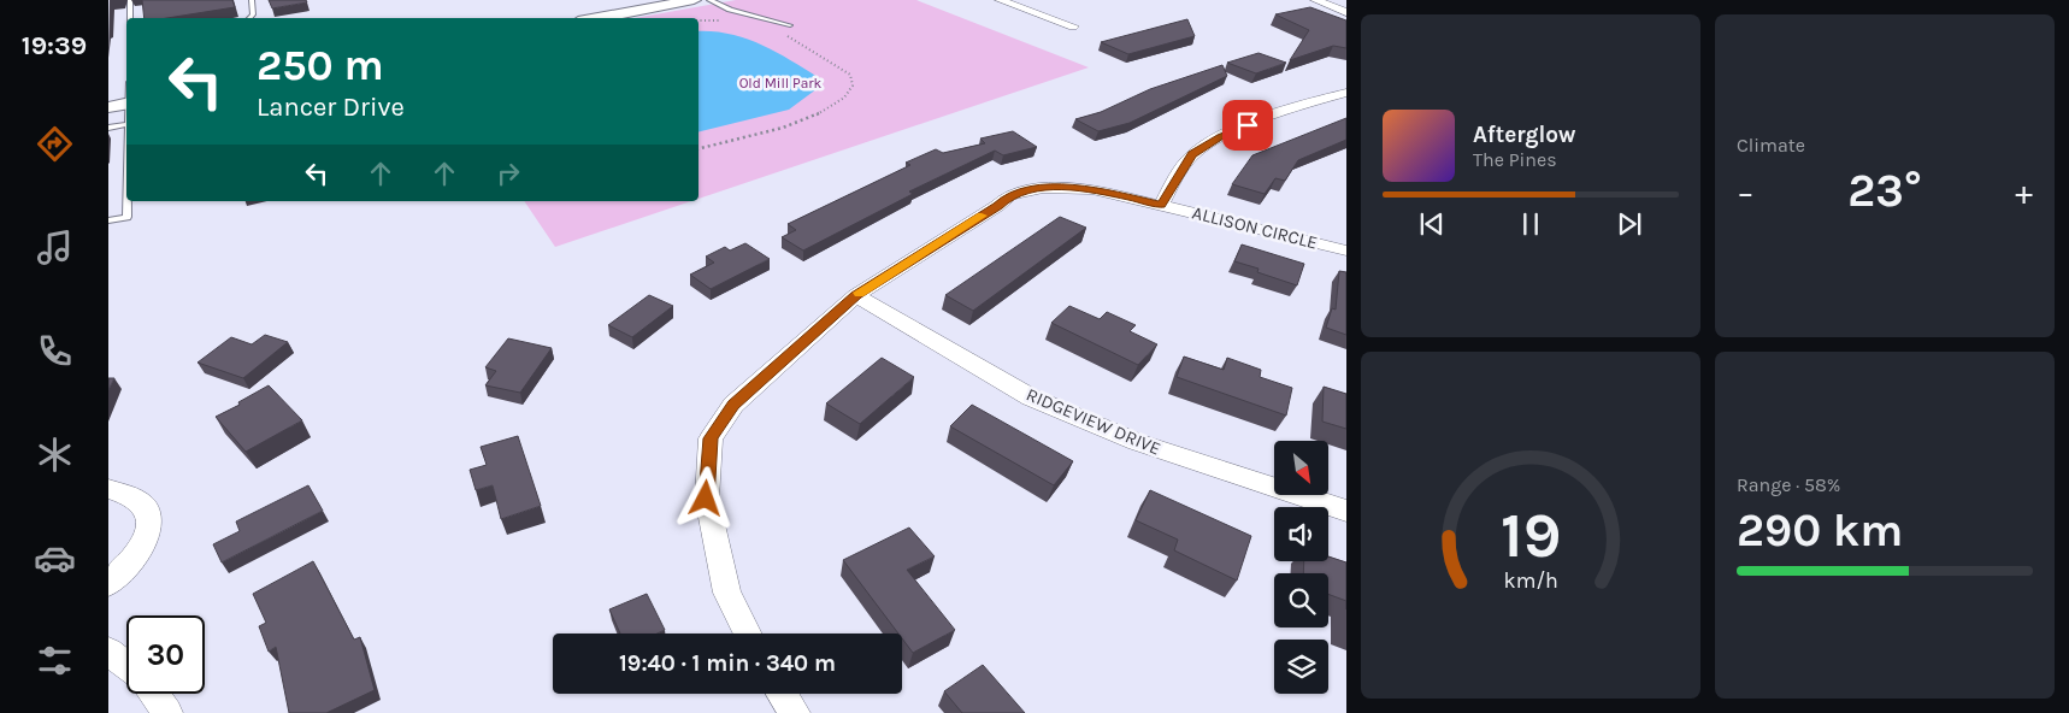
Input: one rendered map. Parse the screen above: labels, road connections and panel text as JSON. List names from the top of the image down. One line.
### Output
{"streets":{"street":["ALLISON CIRCLE","RIDGEVIEW DRIVE"]},"crossings":[["ALLISON CIRCLE","RIDGEVIEW DRIVE"]],"parks":["Old Mill Park"],"north":"bottom right","page":{"tabs":"19:39","tile":["Climate",["Range · 58%","290 km"]],"turn":["250 m","Lancer Drive"],"song":["Afterglow","The Pines"],"heat":["−","23°","+"],"limit":"30","trip":"19:40 · 1 min · 340 m","gauge":["19","km/h"]}}
